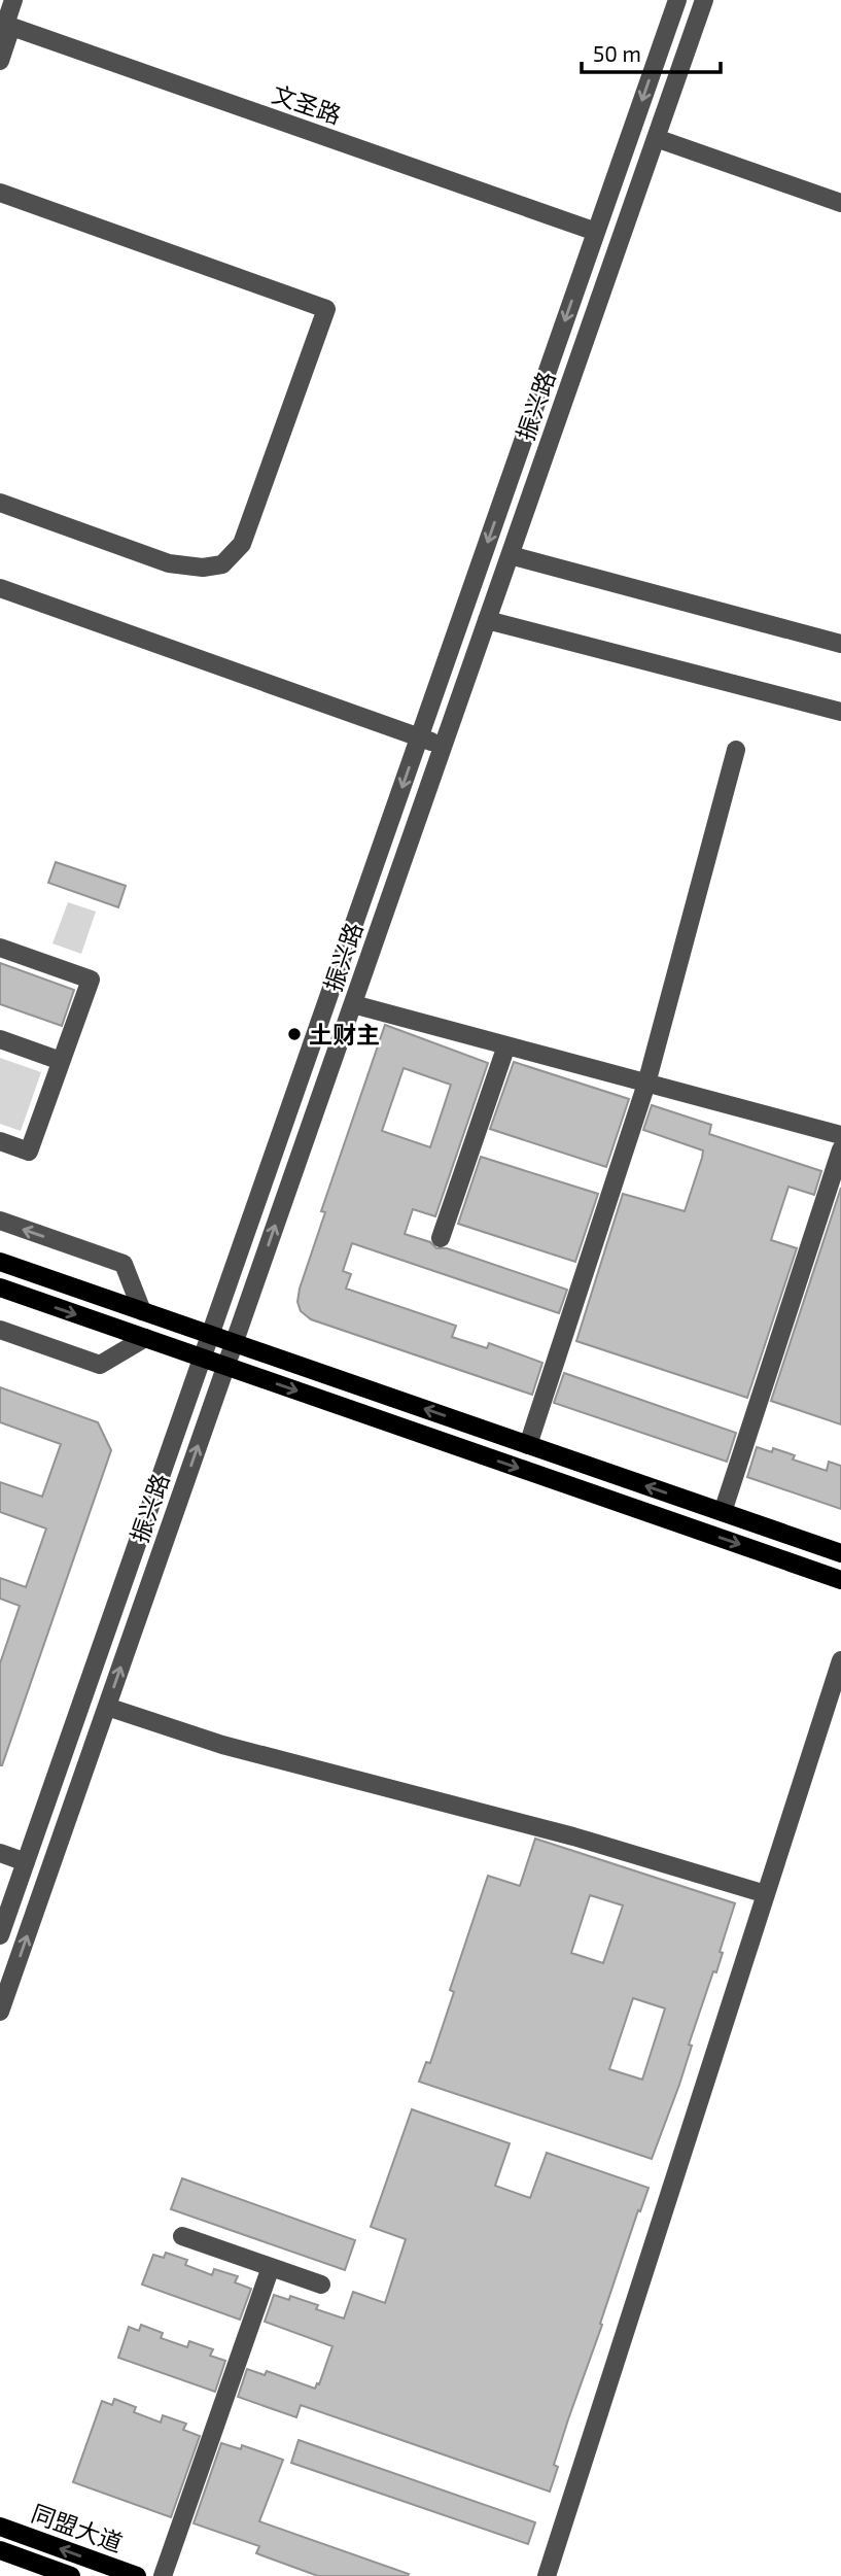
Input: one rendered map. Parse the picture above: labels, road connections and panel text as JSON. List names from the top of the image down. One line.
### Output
{"streets":{"main road":["同盟大道"],"street":["文圣路","振兴路"]},"crossings":[["文圣路","振兴路"]],"places":["土财主"],"scale_bar":"50 m"}
